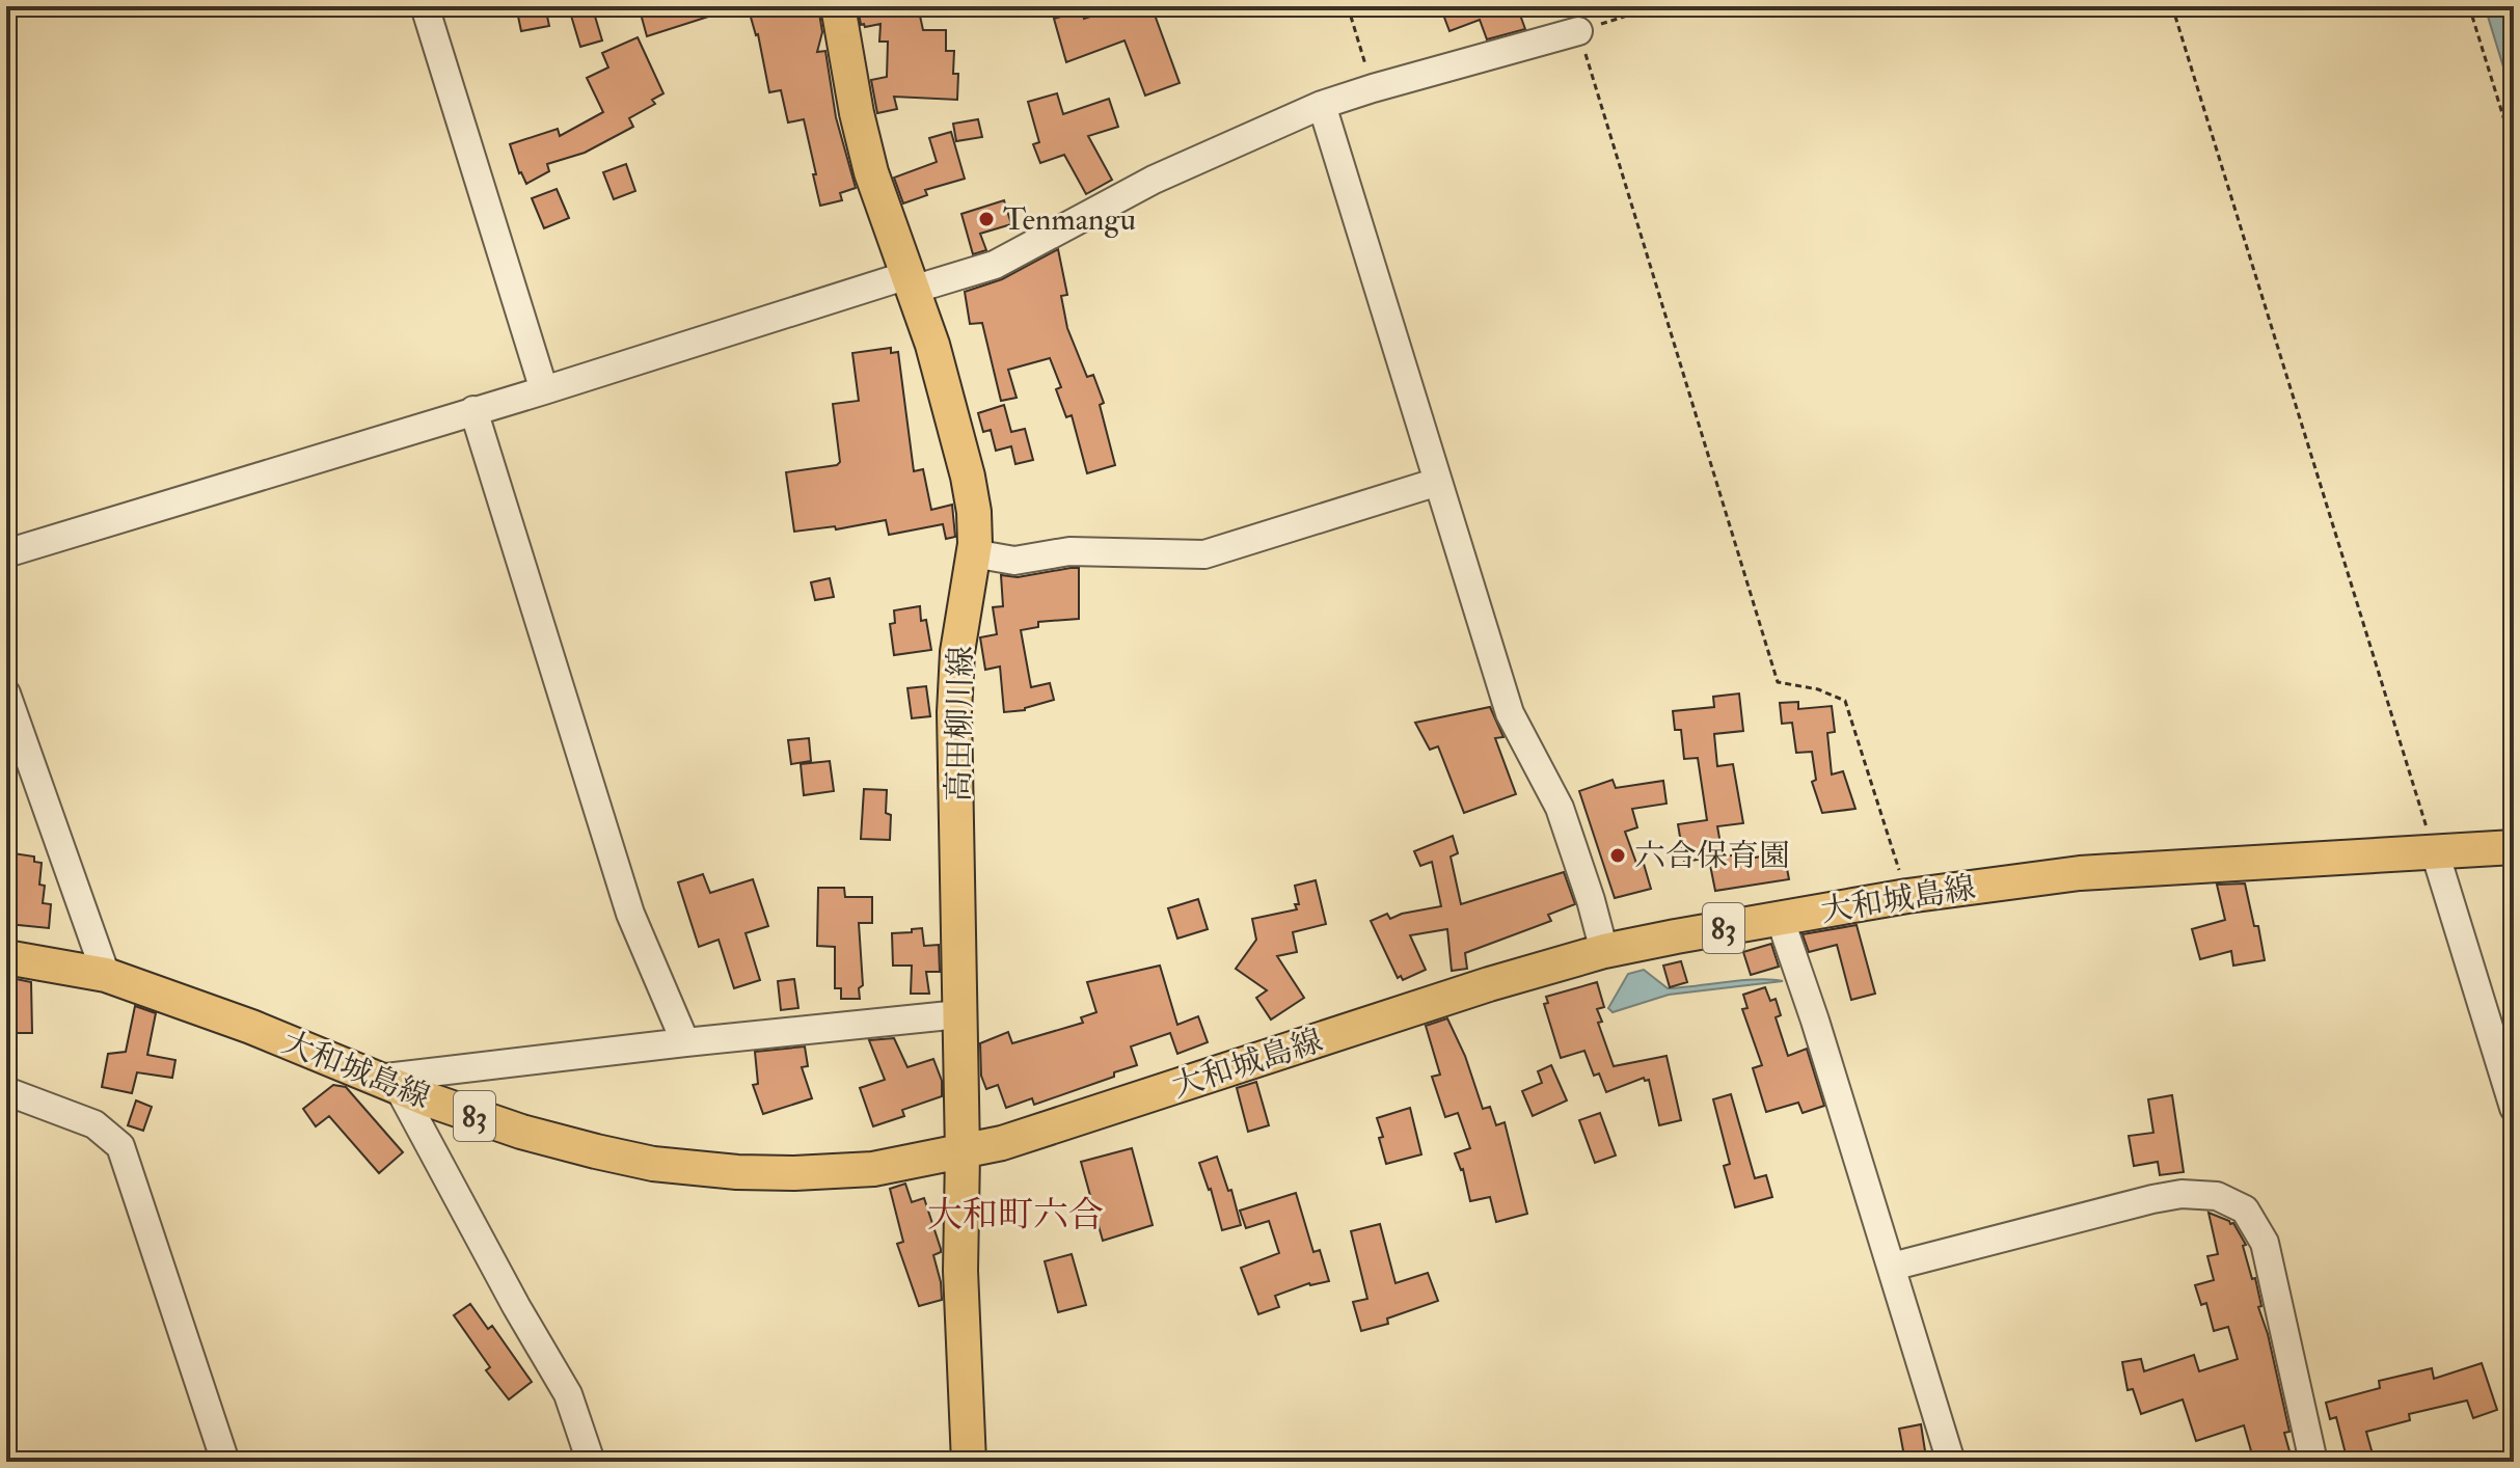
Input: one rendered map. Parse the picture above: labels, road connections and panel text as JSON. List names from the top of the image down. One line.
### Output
{"streets":{"main road":["高田柳川線","大和城島線","83"]},"crossings":[["高田柳川線","大和城島線"]],"districts":["大和町六合"],"places":["Tenmangu","六合保育園"]}
